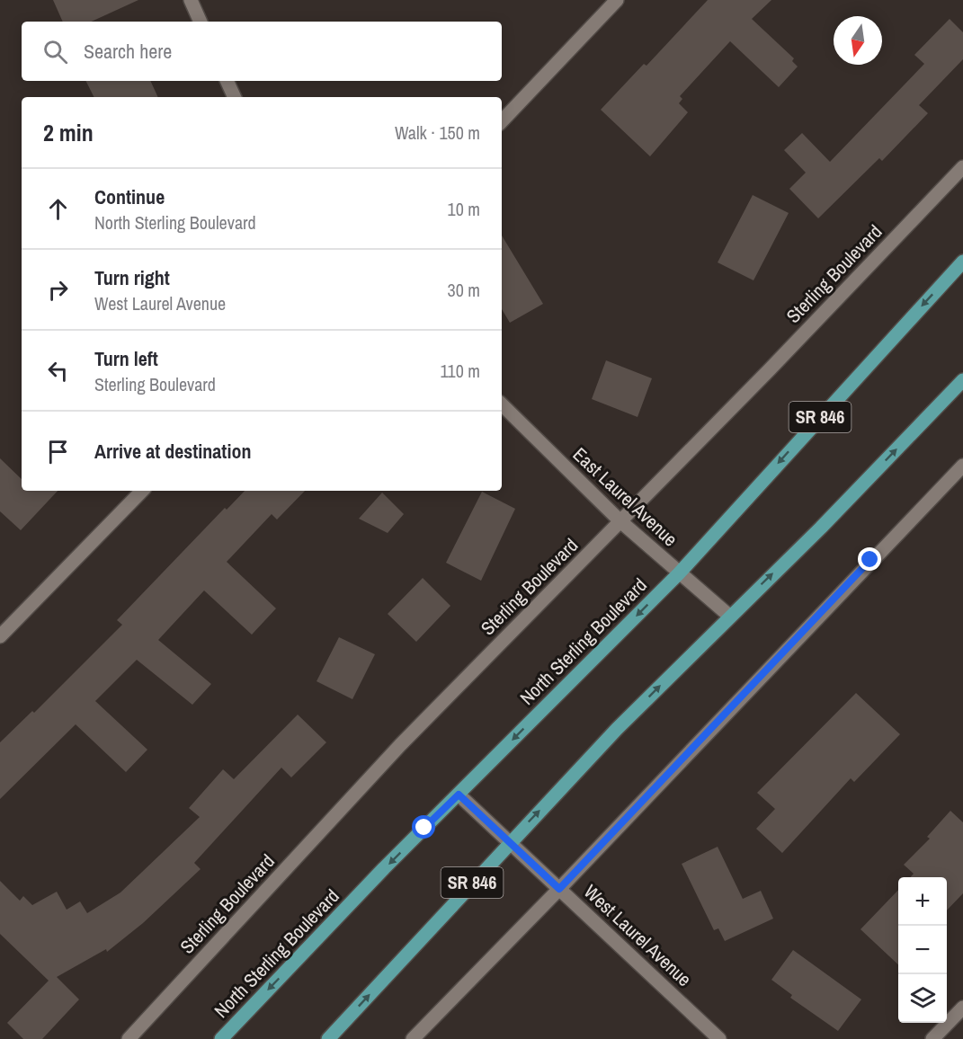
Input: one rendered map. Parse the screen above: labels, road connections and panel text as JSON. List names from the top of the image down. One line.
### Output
{"streets":{"main road":["SR 846","North Sterling Boulevard"],"street":["Sterling Boulevard","East Laurel Avenue","West Laurel Avenue"]},"crossings":[["Sterling Boulevard","East Laurel Avenue"],["SR 846","East Laurel Avenue"],["SR 846","West Laurel Avenue"],["East Laurel Avenue","North Sterling Boulevard"],["North Sterling Boulevard","West Laurel Avenue"]],"north":"bottom","page":{"search":"Search here","heading":["2 min","Walk · 150 m"],"list":[["Continue","North Sterling Boulevard","10 m"],["Turn right","West Laurel Avenue","30 m"],["Turn left","Sterling Boulevard","110 m"],"Arrive at destination"],"map_buttons":["+","−"]}}
